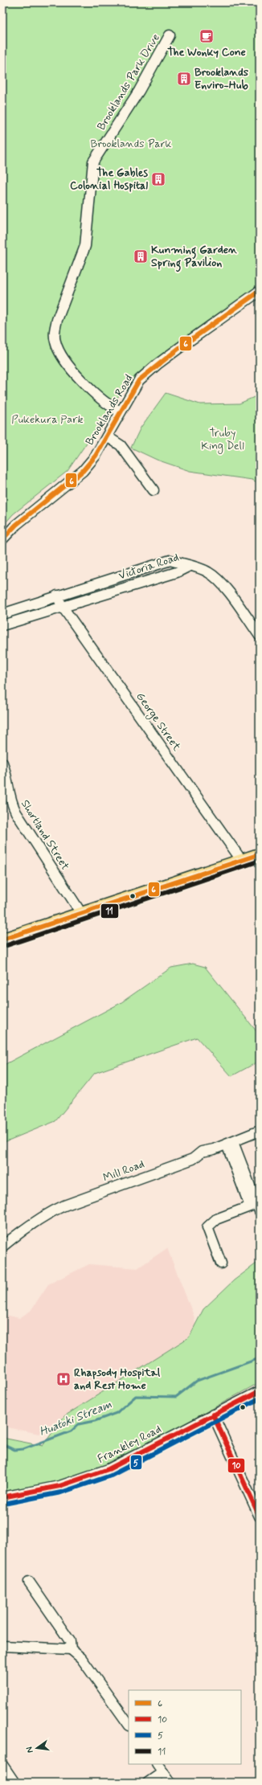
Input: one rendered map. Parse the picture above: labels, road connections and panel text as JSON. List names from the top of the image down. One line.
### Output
{"streets":{"street":["Brooklands Park Drive","Brooklands Road","Victoria Road","George Street","Shortland Street","Mill Road","Frankley Road"]},"crossings":[["Brooklands Park Drive","Brooklands Road"],["Victoria Road","George Street"]],"water":["Huatoki Stream"],"parks":["Brooklands Park","Pukekura Park","Truby King Dell"],"places":{"cafe":["The Wonky Cone"],"building":["Brooklands Enviro-Hub","The Gables Colonial Hospital","Kunming Garden Spring Pavilion"],"hospital":["Rhapsody Hospital and Rest Home"]},"lines":["transit line 6","transit line 11","transit line 10","transit line 5"],"legend":["6","10","5","11"],"north":"left"}
